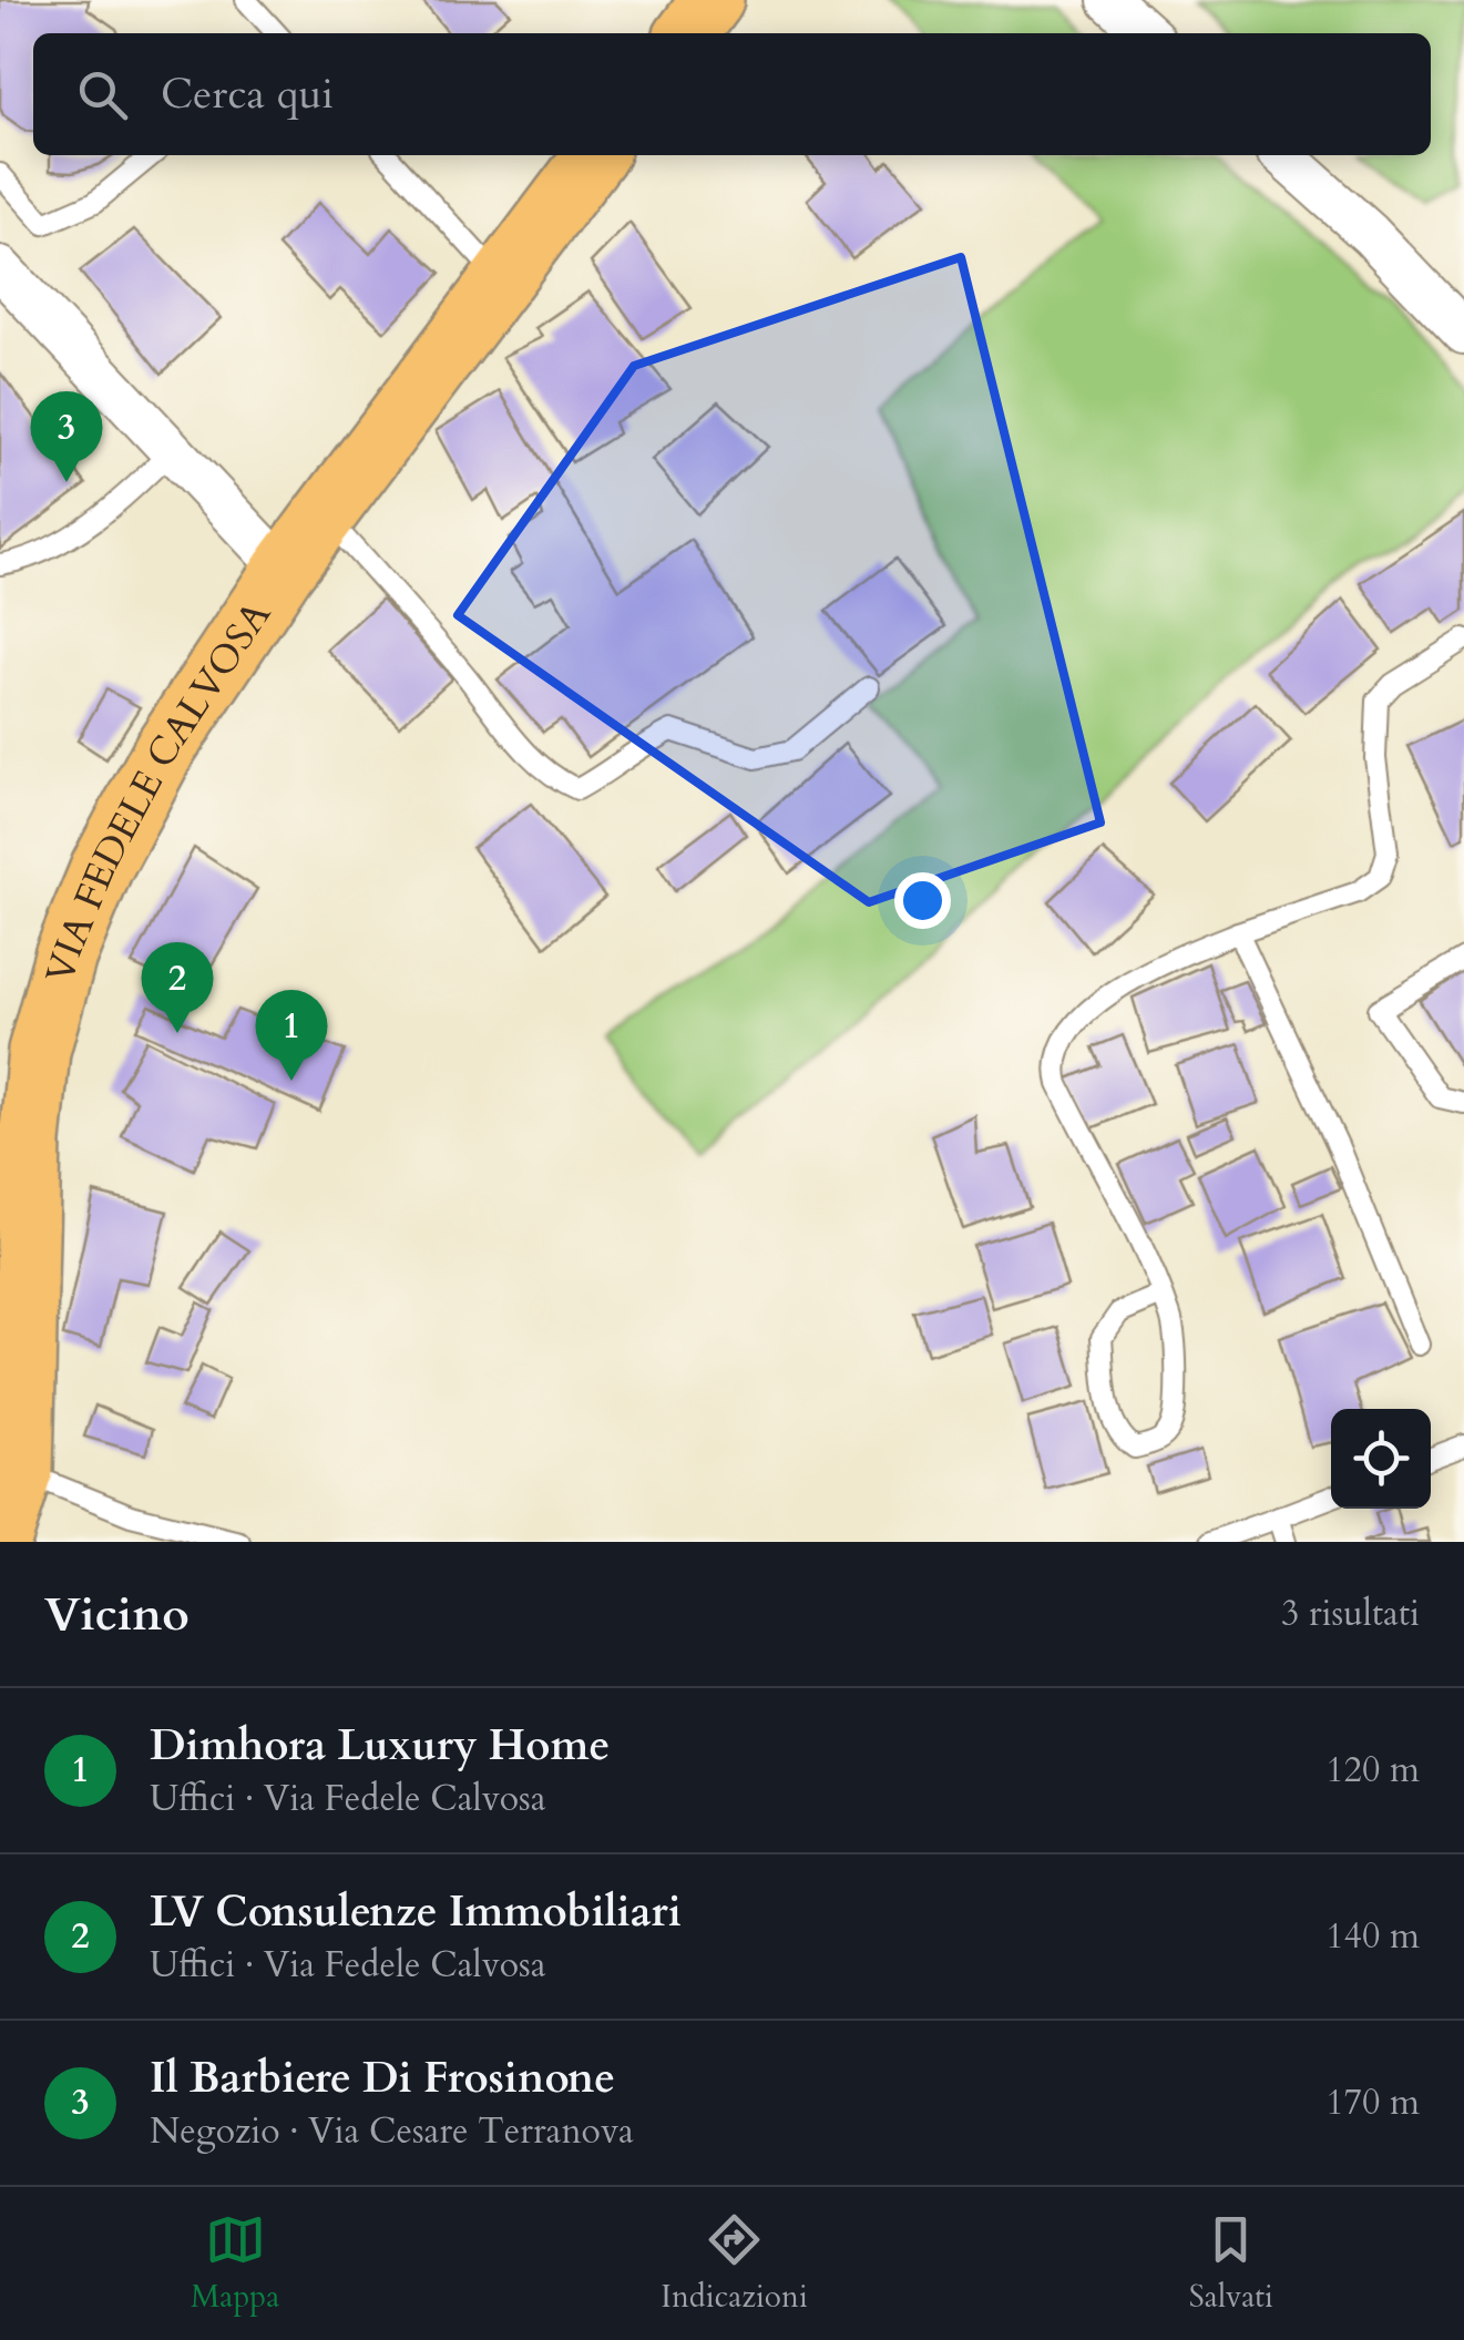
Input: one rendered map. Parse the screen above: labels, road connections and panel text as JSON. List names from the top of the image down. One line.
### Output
{"streets":{"main road":["VIA FEDELE CALVOSA"]},"page":{"search":"Cerca qui","pins":["3","2","1"],"heading":["Vicino","3 risultati"],"list":[{"mark":"1","name":"Dimhora Luxury Home","note":"Uffici · Via Fedele Calvosa","value":"120 m"},{"mark":"2","name":"LV Consulenze Immobiliari","note":"Uffici · Via Fedele Calvosa","value":"140 m"},{"mark":"3","name":"Il Barbiere Di Frosinone","note":"Negozio · Via Cesare Terranova","value":"170 m"}],"nav":["Mappa","Indicazioni","Salvati"]}}
